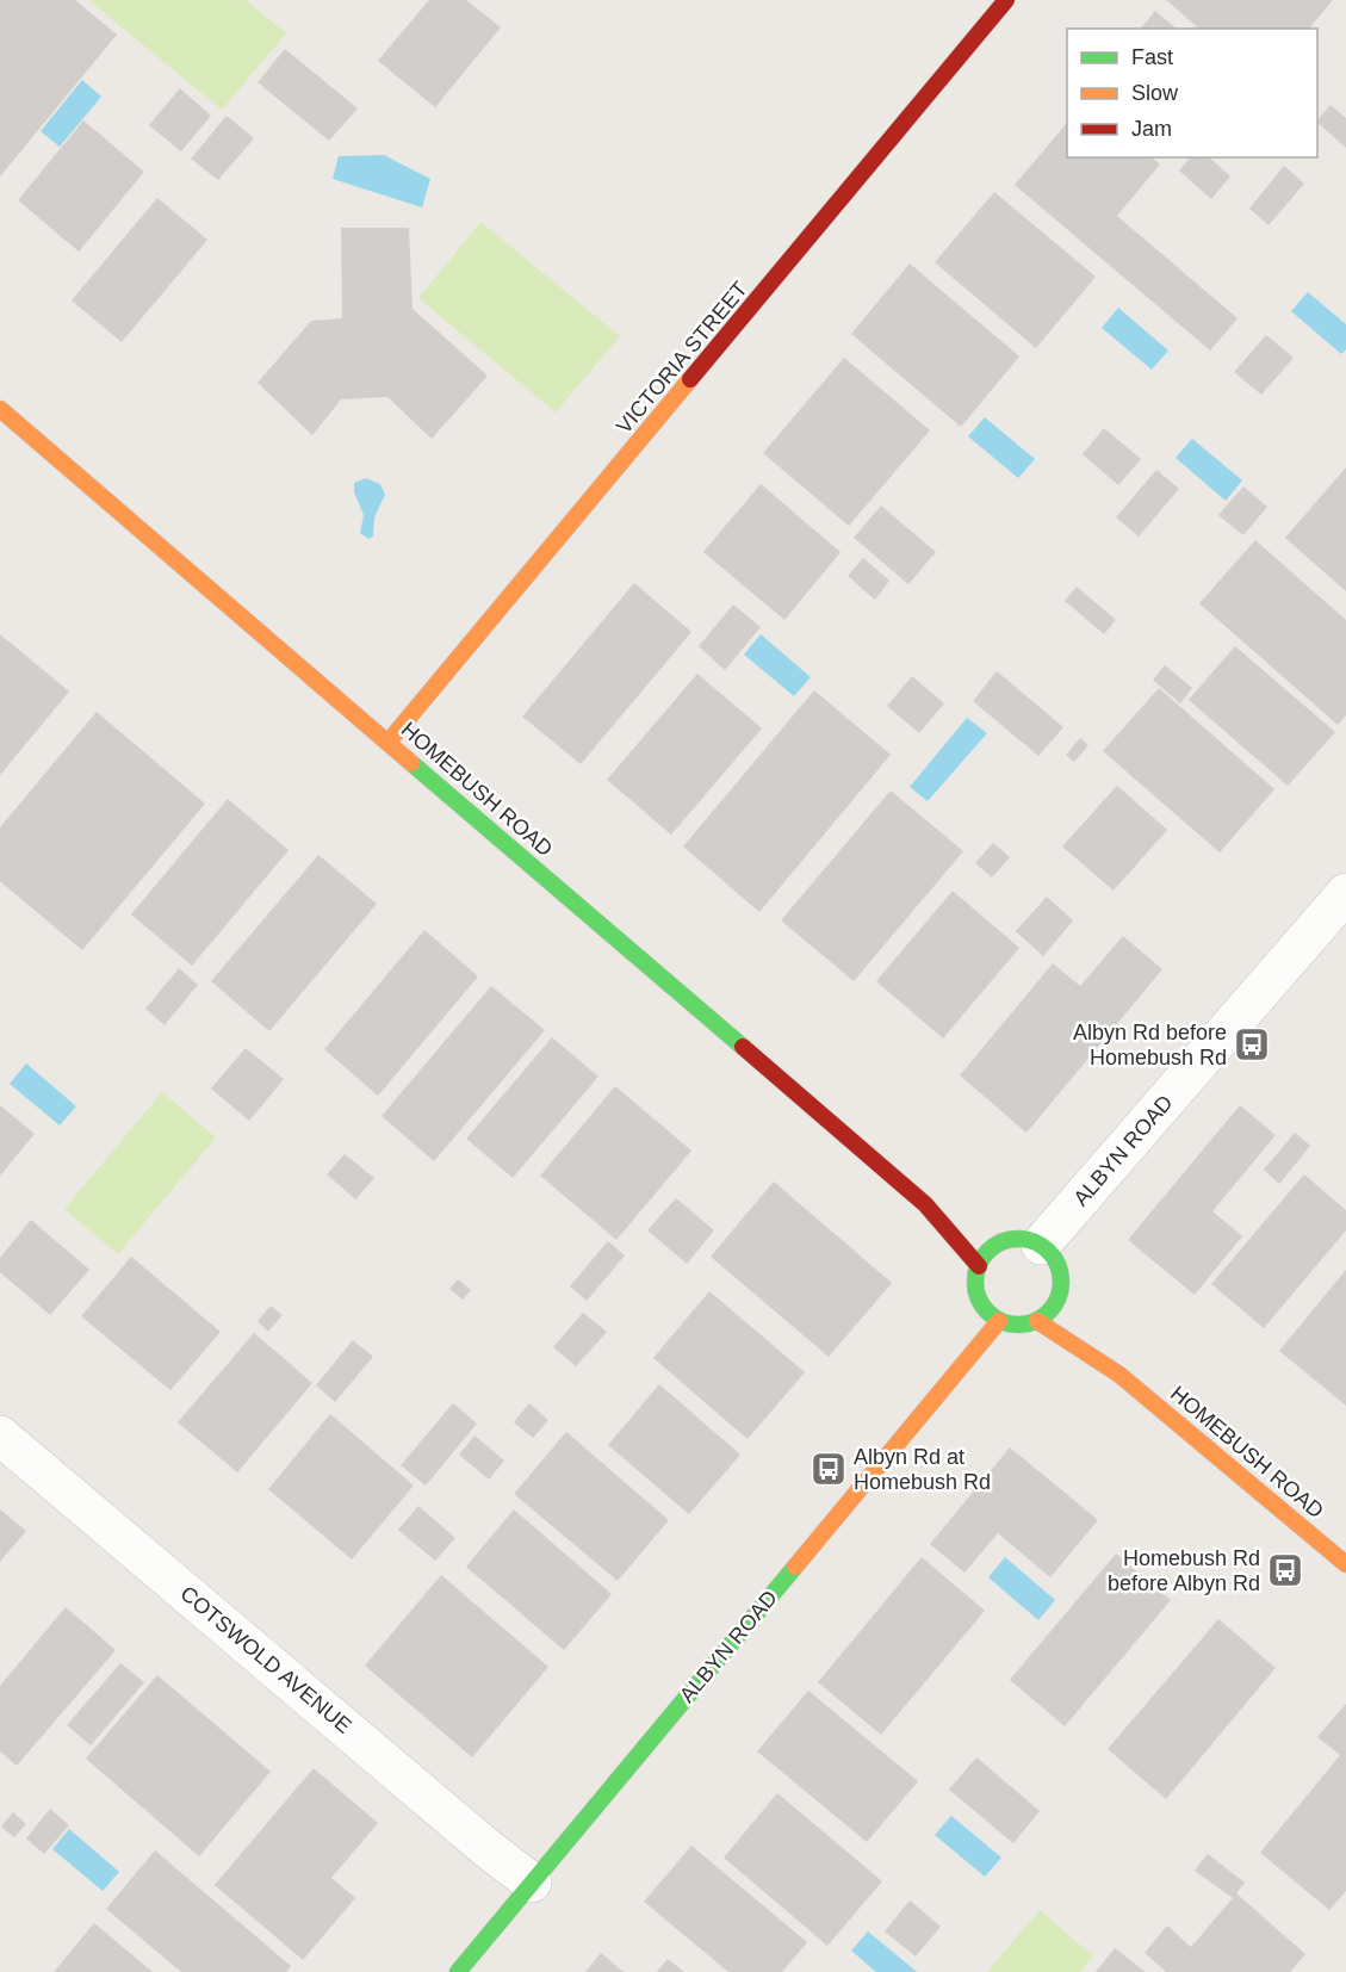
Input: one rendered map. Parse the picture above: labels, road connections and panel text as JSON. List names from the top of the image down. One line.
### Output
{"streets":{"main road":["VICTORIA STREET","HOMEBUSH ROAD","ALBYN ROAD"],"street":["COTSWOLD AVENUE"]},"crossings":[["VICTORIA STREET","HOMEBUSH ROAD"],["HOMEBUSH ROAD","ALBYN ROAD"],["ALBYN ROAD","COTSWOLD AVENUE"]],"places":{"bus stop":["Albyn Rd before Homebush Rd","Albyn Rd at Homebush Rd","Homebush Rd before Albyn Rd"]},"legend":["Fast","Slow","Jam"]}
